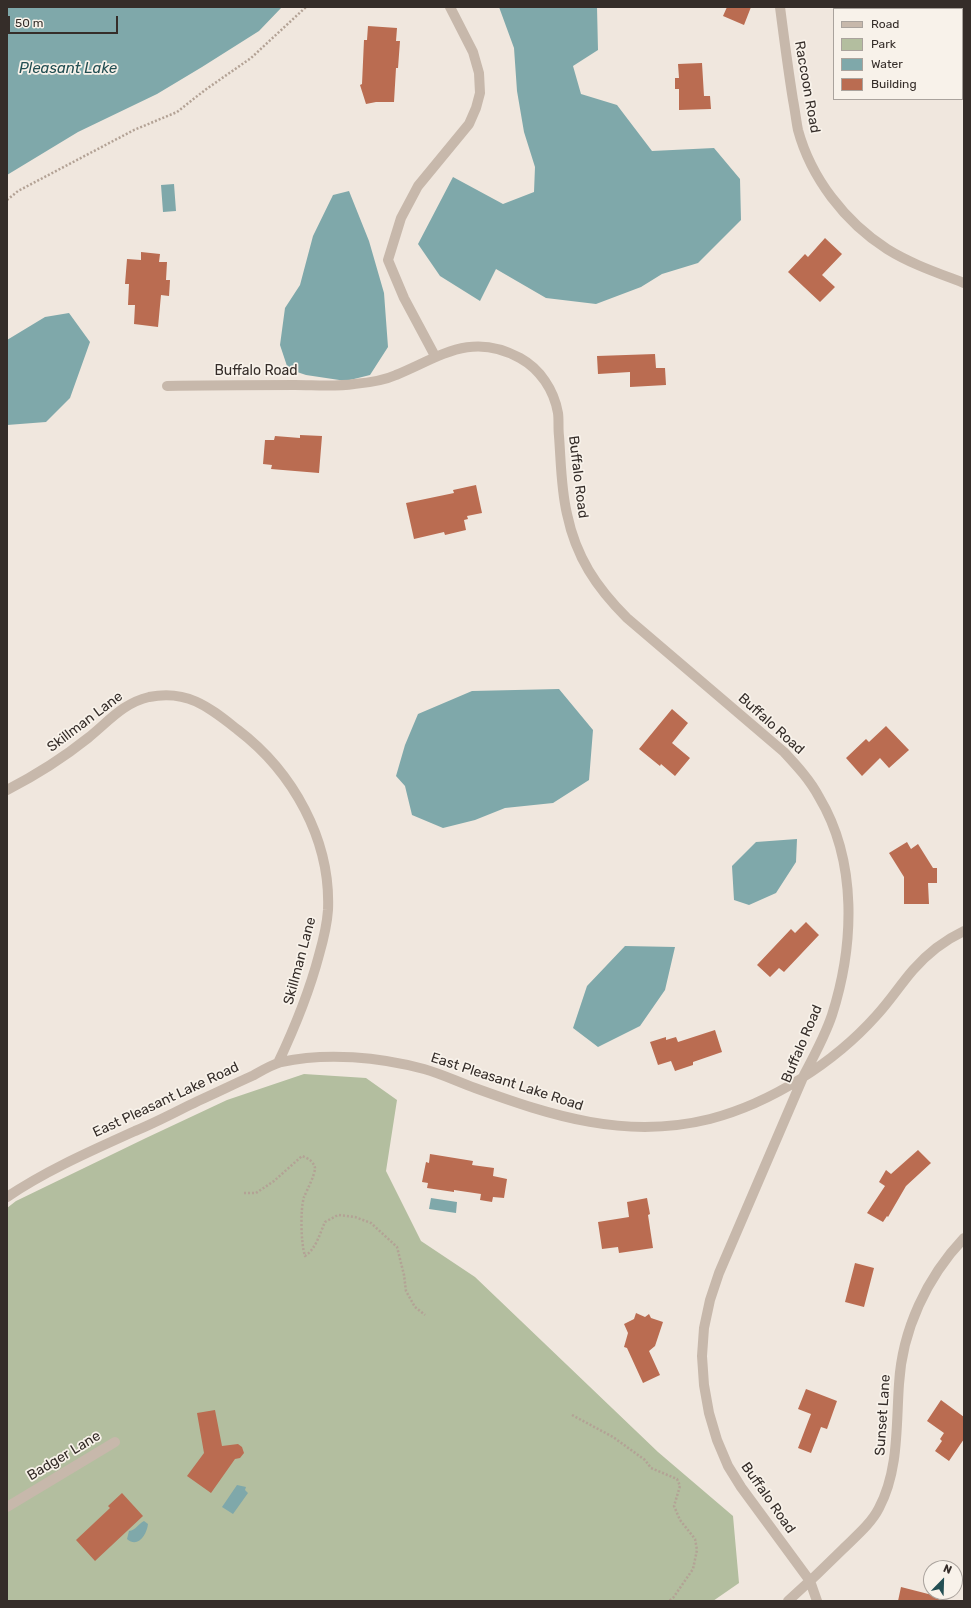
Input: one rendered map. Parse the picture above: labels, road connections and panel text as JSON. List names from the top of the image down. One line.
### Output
{"streets":{"street":["Raccoon Road","Buffalo Road","Skillman Lane","East Pleasant Lake Road","Sunset Lane","Badger Lane"]},"crossings":[["Buffalo Road","East Pleasant Lake Road"],["Buffalo Road","Sunset Lane"],["Skillman Lane","East Pleasant Lake Road"]],"water":["Pleasant Lake"],"legend":["Road","Park","Water","Building"],"scale_bar":"50 m","north":"top right"}
